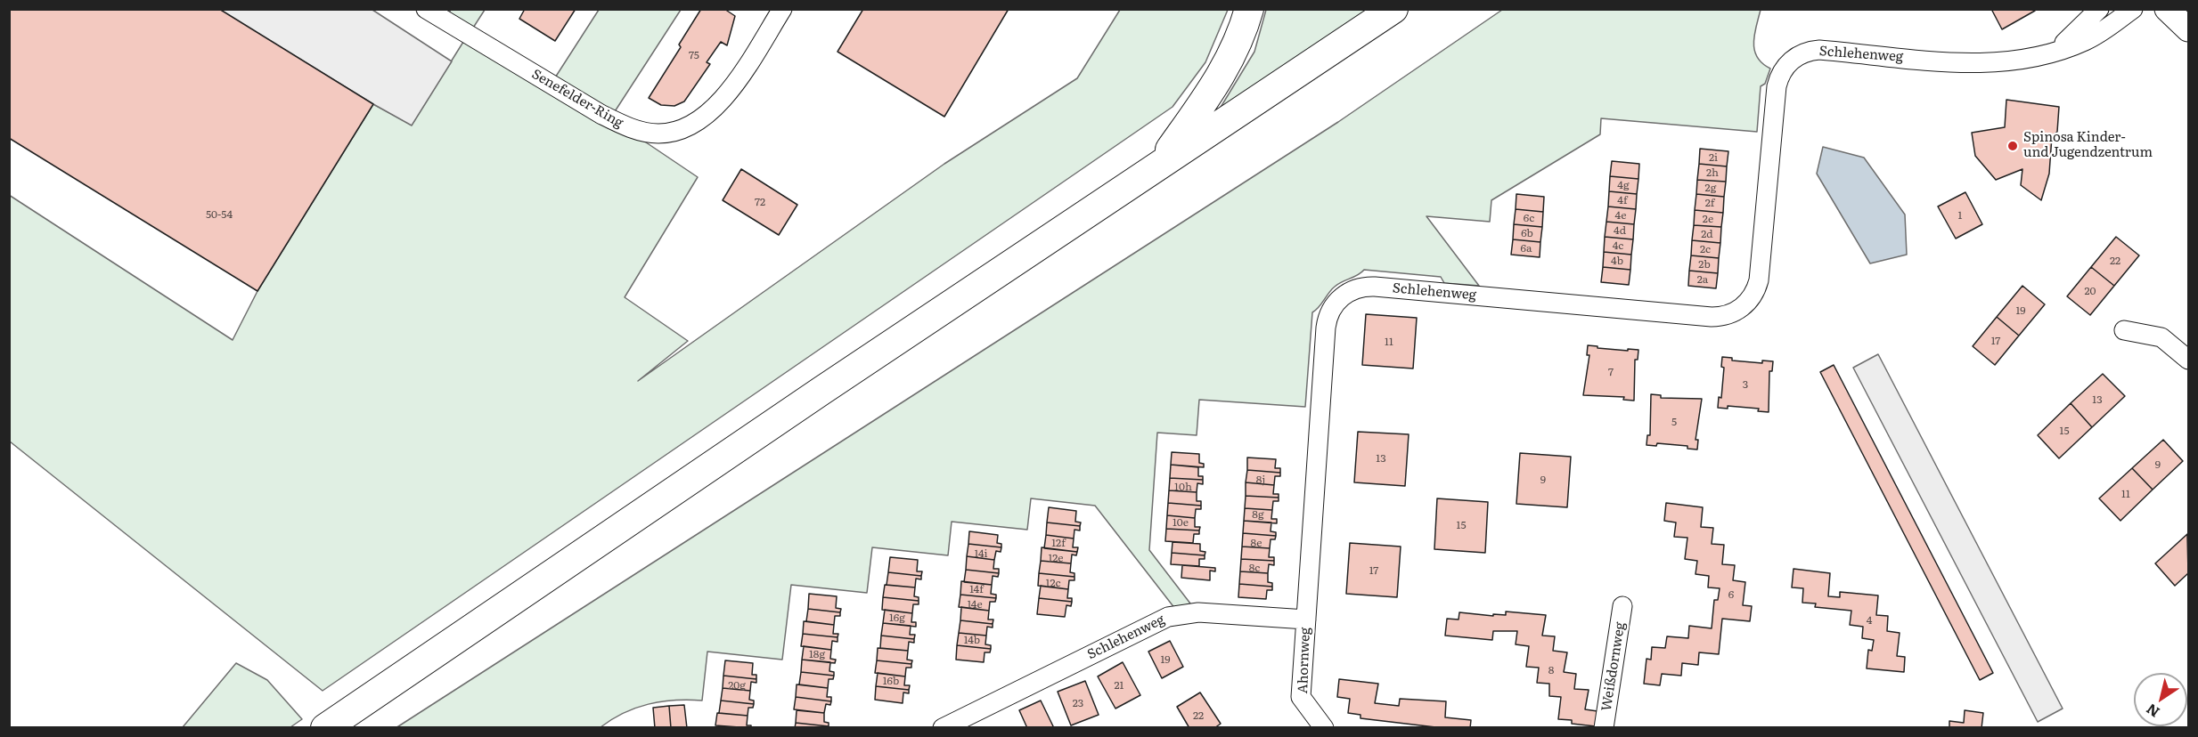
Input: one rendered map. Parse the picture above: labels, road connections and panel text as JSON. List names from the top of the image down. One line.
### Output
{"streets":{"street":["Schlehenweg","Senefelder-Ring","Ahornweg","Weißdornweg"]},"crossings":[["Schlehenweg","Ahornweg"]],"places":["Spinosa Kinder- und Jugendzentrum"],"house_numbers":["75","2i","2h","4g","2g","4f","72","2f","50-54","4e","1","6c","2e","4d","6b","2d","4c","6a","2c","4b","22","2b","2a","20","19","17","11","7","3","13","5","15","13","9","8j","9","10h","11","8g","10e","15","12f","8e","14i","12e","8c","17","12c","14f","6","14e","16g","4","14b","18g","19","8","16b","20g","21","23","22"],"north":"bottom left"}
